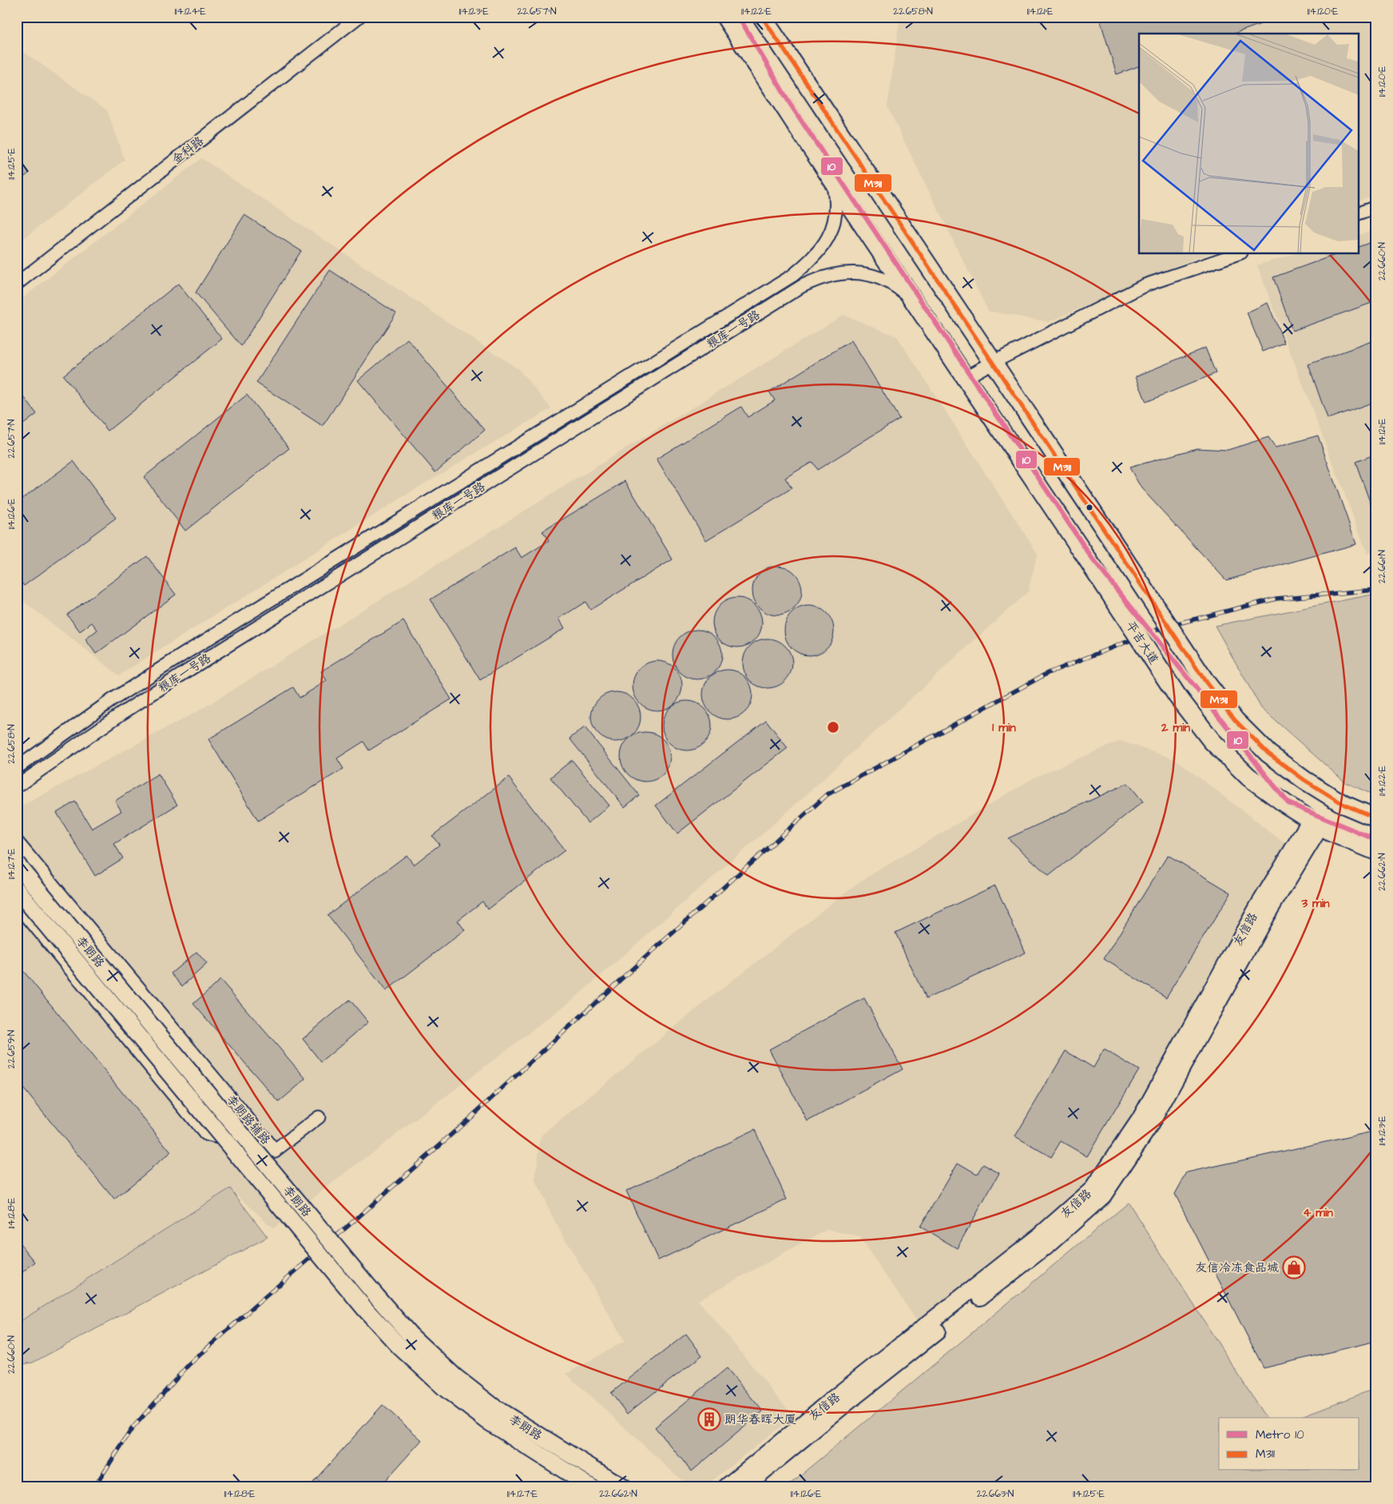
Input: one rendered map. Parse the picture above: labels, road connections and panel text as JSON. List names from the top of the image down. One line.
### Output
{"streets":{"main road":["平吉大道"],"street":["金科路","粮库一号路","友信路","李朗路","李朗路辅路"]},"crossings":[["粮库一号路","平吉大道"],["平吉大道","友信路"]],"places":{"shop":["友信冷冻食品城"],"building":["朗华春晖大厦"]},"lines":["metro line 10","transit line M311"],"legend":["Metro 10","M311"],"coordinates":["114.124°E","114.123°E","22.657°N","114.122°E","22.658°N","114.121°E","114.120°E","114.125°E","22.660°N","114.126°E","22.661°N","114.127°E","22.662°N","22.659°N","114.128°E","22.663°N"],"rings":["1 min","2 min","3 min","4 min"]}
